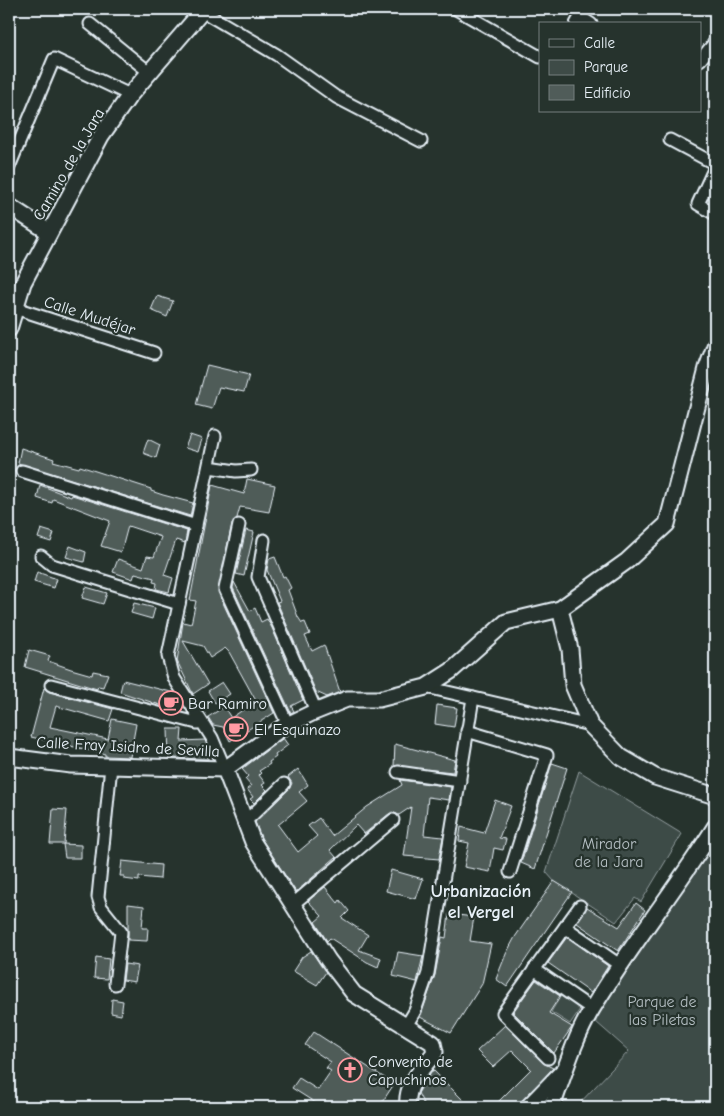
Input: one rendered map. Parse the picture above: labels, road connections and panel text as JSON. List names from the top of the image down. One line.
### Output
{"streets":{"street":["Camino de la Jara","Calle Mudéjar","Calle Fray Isidro de Sevilla"]},"crossings":[["Camino de la Jara","Calle Mudéjar"]],"districts":["Urbanización el Vergel"],"parks":["Mirador de la Jara","Parque de las Piletas"],"places":{"cafe":["Bar Ramiro","El Esquinazo"],"church":["Convento de Capuchinos"]},"legend":["Calle","Parque","Edificio"]}
